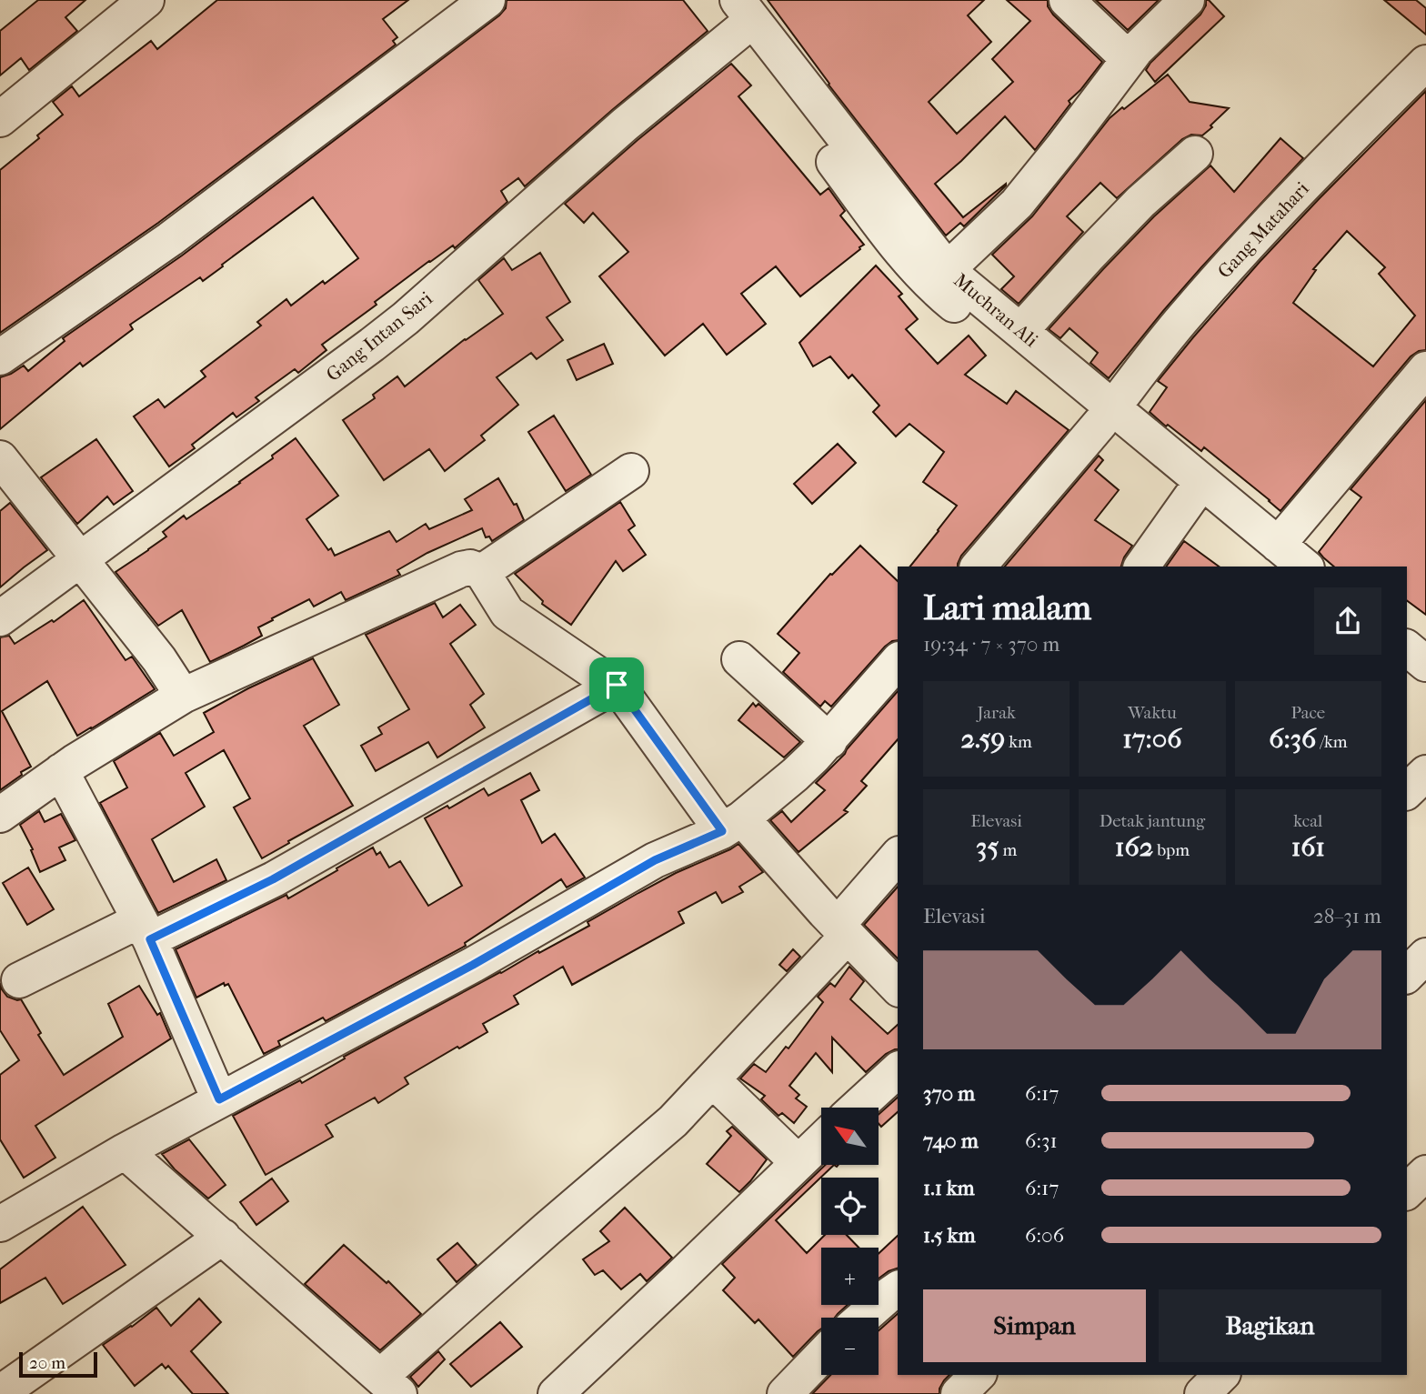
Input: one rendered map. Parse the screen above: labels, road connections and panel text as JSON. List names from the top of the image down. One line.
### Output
{"streets":{"street":["Gang Matahari","Muchran Ali","Gang Intan Sari"]},"crossings":[["Gang Matahari","Muchran Ali"],["Muchran Ali","Gang Intan Sari"]],"scale_bar":"20 m","north":"top left","page":{"heading":["Lari malam","19:34 · 7 × 370 m"],"stats":[["Jarak","2.59 km"],["Waktu","17:06"],["Pace","6:36 /km"],["Elevasi","35 m"],["Detak jantung","162 bpm"],["kcal","161"]],"chart":["Elevasi","28–31 m"],"list":[{"name":"370 m","note":"6:17"},{"name":"740 m","note":"6:31"},{"name":"1.1 km","note":"6:17"},{"name":"1.5 km","note":"6:06"}],"map_buttons":["+","−"],"buttons":["Simpan","Bagikan"],"scale":"20 m"}}
